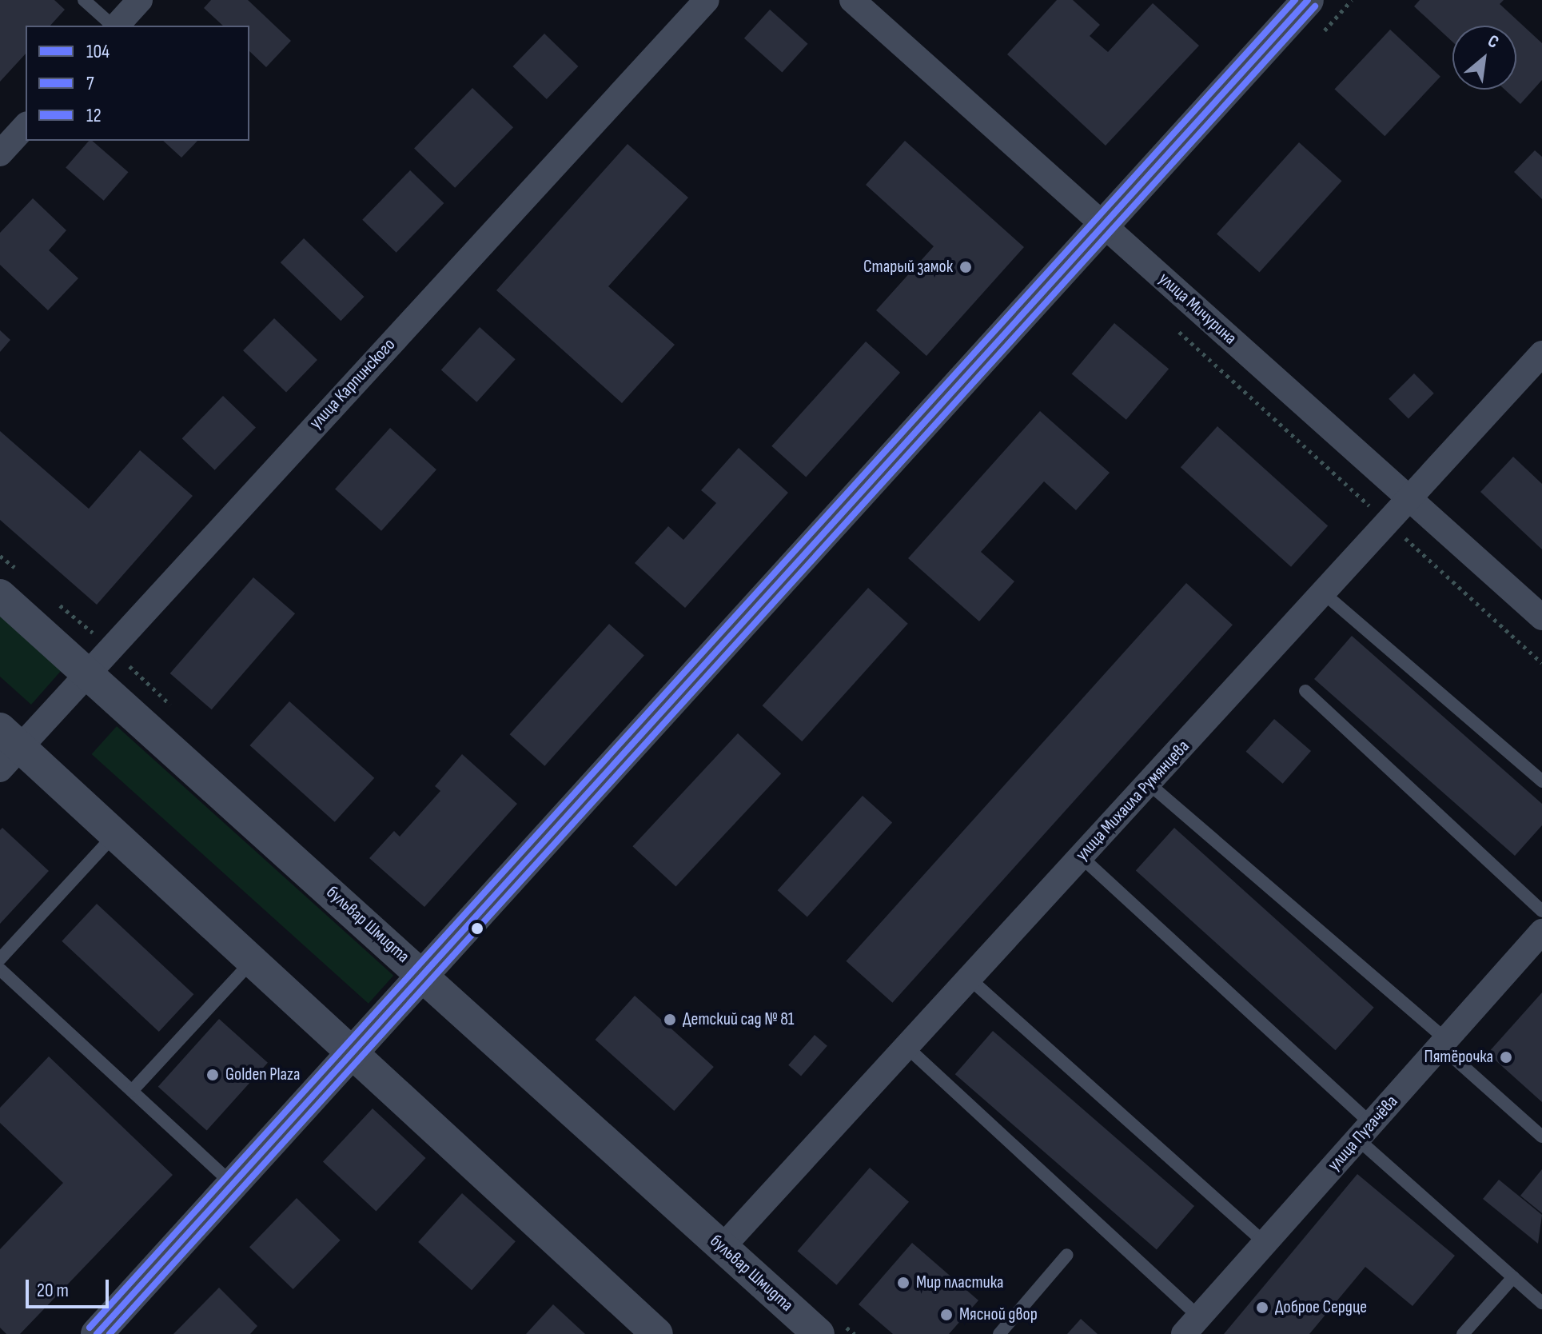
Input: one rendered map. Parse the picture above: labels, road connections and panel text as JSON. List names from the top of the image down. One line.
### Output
{"streets":{"street":["улица Мичурина","улица Карпинского","улица Михаила Румянцева","бульвар Шмидта","улица Пугачёва"]},"crossings":[["улица Мичурина","улица Михаила Румянцева"],["улица Карпинского","бульвар Шмидта"],["улица Михаила Румянцева","бульвар Шмидта"]],"places":["Старый замок","Детский сад № 81","Пятёрочка","Golden Plaza","Мир пластика","Доброе Сердце","Мясной двор"],"lines":["transit line 104","transit line 12","transit line 7"],"legend":["104","7","12"],"scale_bar":"20 m","north":"top right"}
